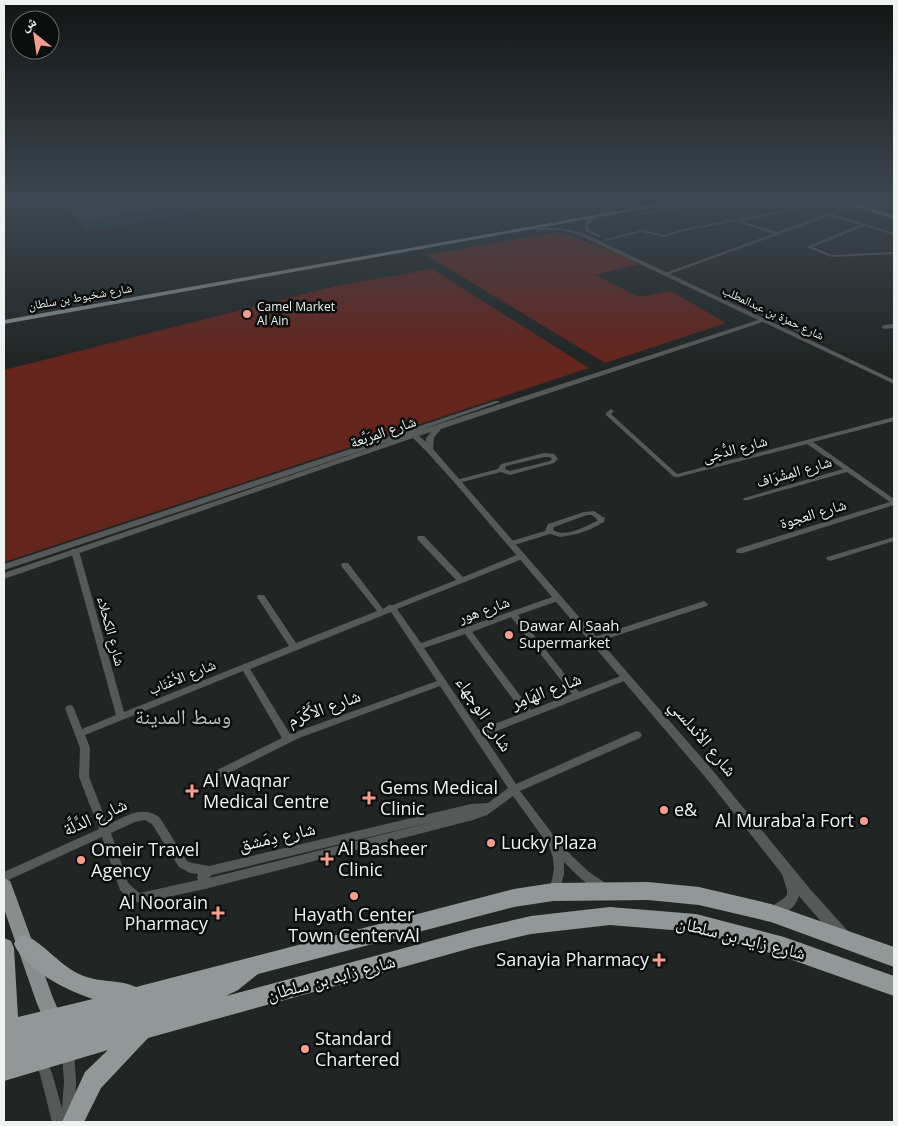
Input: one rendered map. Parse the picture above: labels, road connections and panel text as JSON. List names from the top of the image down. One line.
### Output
{"streets":{"highway":["شارع زايد بن سلطان"],"main road":["شارع شخبوط بن سلطان"],"street":["شارع حمزة بن عبدالمطلب","شارع المِرَبَّعة","شارع الدُّجَى","شارع المِشْرَاف","شارع العجوة","شارع هور","شارع الكحلاء","شارع الأَعْنَاب","شارع الهَامِر","شارع الأَكْرَم","شارع الوجهاء","شارع الأندلسي","شارع الدَّلَّة","شارع دِمَشق"]},"crossings":[["شارع حمزة بن عبدالمطلب","شارع المِرَبَّعة"],["شارع المِرَبَّعة","شارع الكحلاء"],["شارع المِرَبَّعة","شارع الأندلسي"],["شارع هور","شارع الوجهاء"],["شارع هور","شارع الأندلسي"],["شارع الكحلاء","شارع الأَعْنَاب"],["شارع الأَعْنَاب","شارع الوجهاء"],["شارع الأَعْنَاب","شارع الأندلسي"],["شارع الأَعْنَاب","شارع دِمَشق"],["شارع الهَامِر","شارع الوجهاء"],["شارع الهَامِر","شارع الأندلسي"],["شارع الأَكْرَم","شارع الوجهاء"],["شارع الوجهاء","شارع دِمَشق"],["شارع الوجهاء","شارع زايد بن سلطان"],["شارع الأندلسي","شارع زايد بن سلطان"],["شارع الدَّلَّة","شارع دِمَشق"]],"districts":["وسط المدينة"],"places":{"other":["Camel Market Al Ain","Dawar Al Saah Supermarket","e&","Al Muraba'a Fort","Lucky Plaza","Omeir Travel Agency","Hayath Center Town CentervAl","Standard Chartered"],"health":["Al Waqnar Medical Centre","Gems Medical Clinic","Al Basheer Clinic","Al Noorain Pharmacy","Sanayia Pharmacy"]},"north":"top left"}
